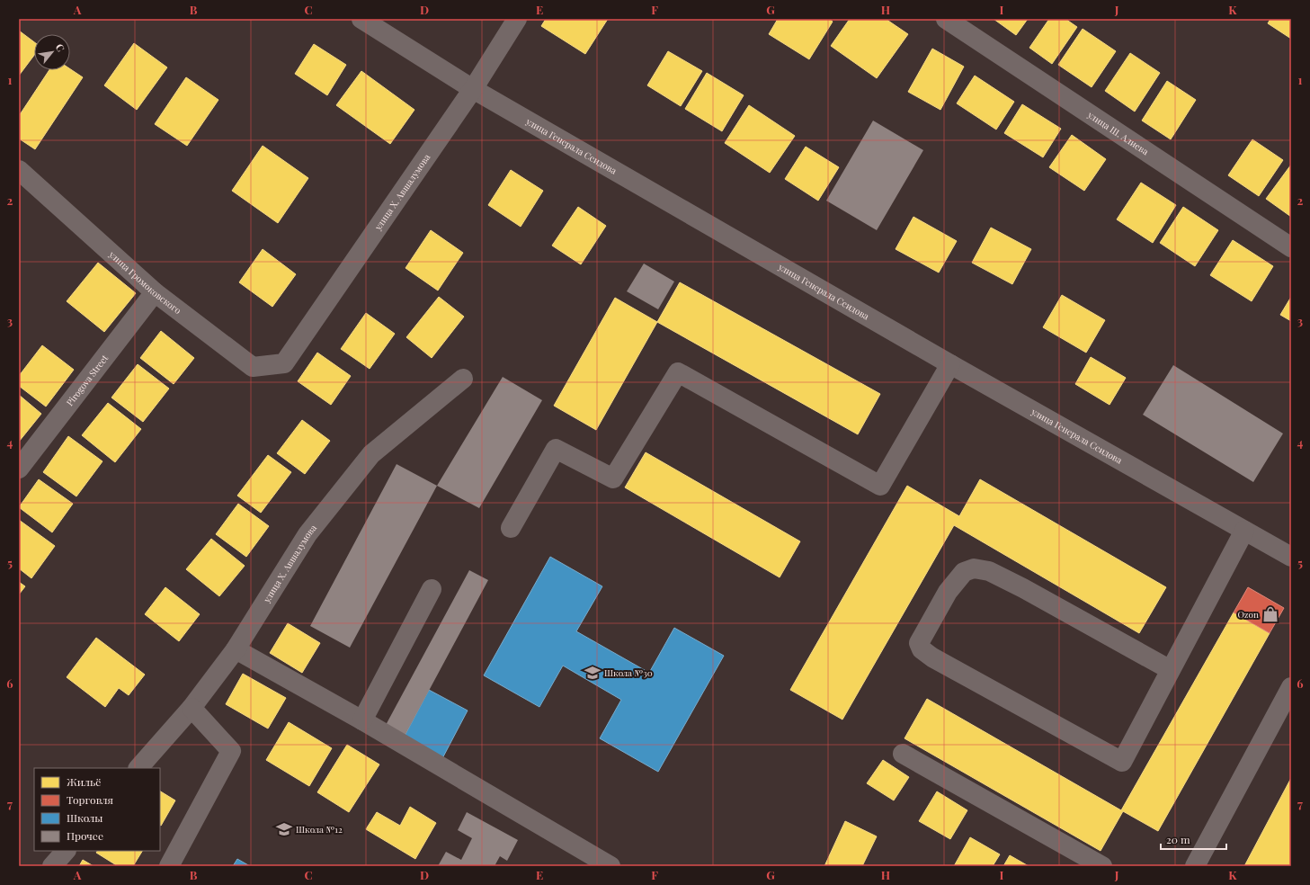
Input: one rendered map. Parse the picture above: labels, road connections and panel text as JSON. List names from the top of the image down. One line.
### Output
{"streets":{"street":["улица Ш. Алиева","улица Генерала Сеидова","улица Х. Авшалумова","улица Громоковского","Pirogova Street"]},"crossings":[["улица Генерала Сеидова","улица Х. Авшалумова"],["улица Х. Авшалумова","улица Громоковского"],["улица Громоковского","Pirogova Street"]],"places":{"shop":["Ozon"],"school or university":["Школа №30","Школа №12"]},"legend":["Жильё","Торговля","Школы","Прочее"],"scale_bar":"20 m","north":"top right","grid":{"columns":["A","B","C","D","E","F","G","H","I","J","K"],"rows":["1","2","3","4","5","6","7"]}}
